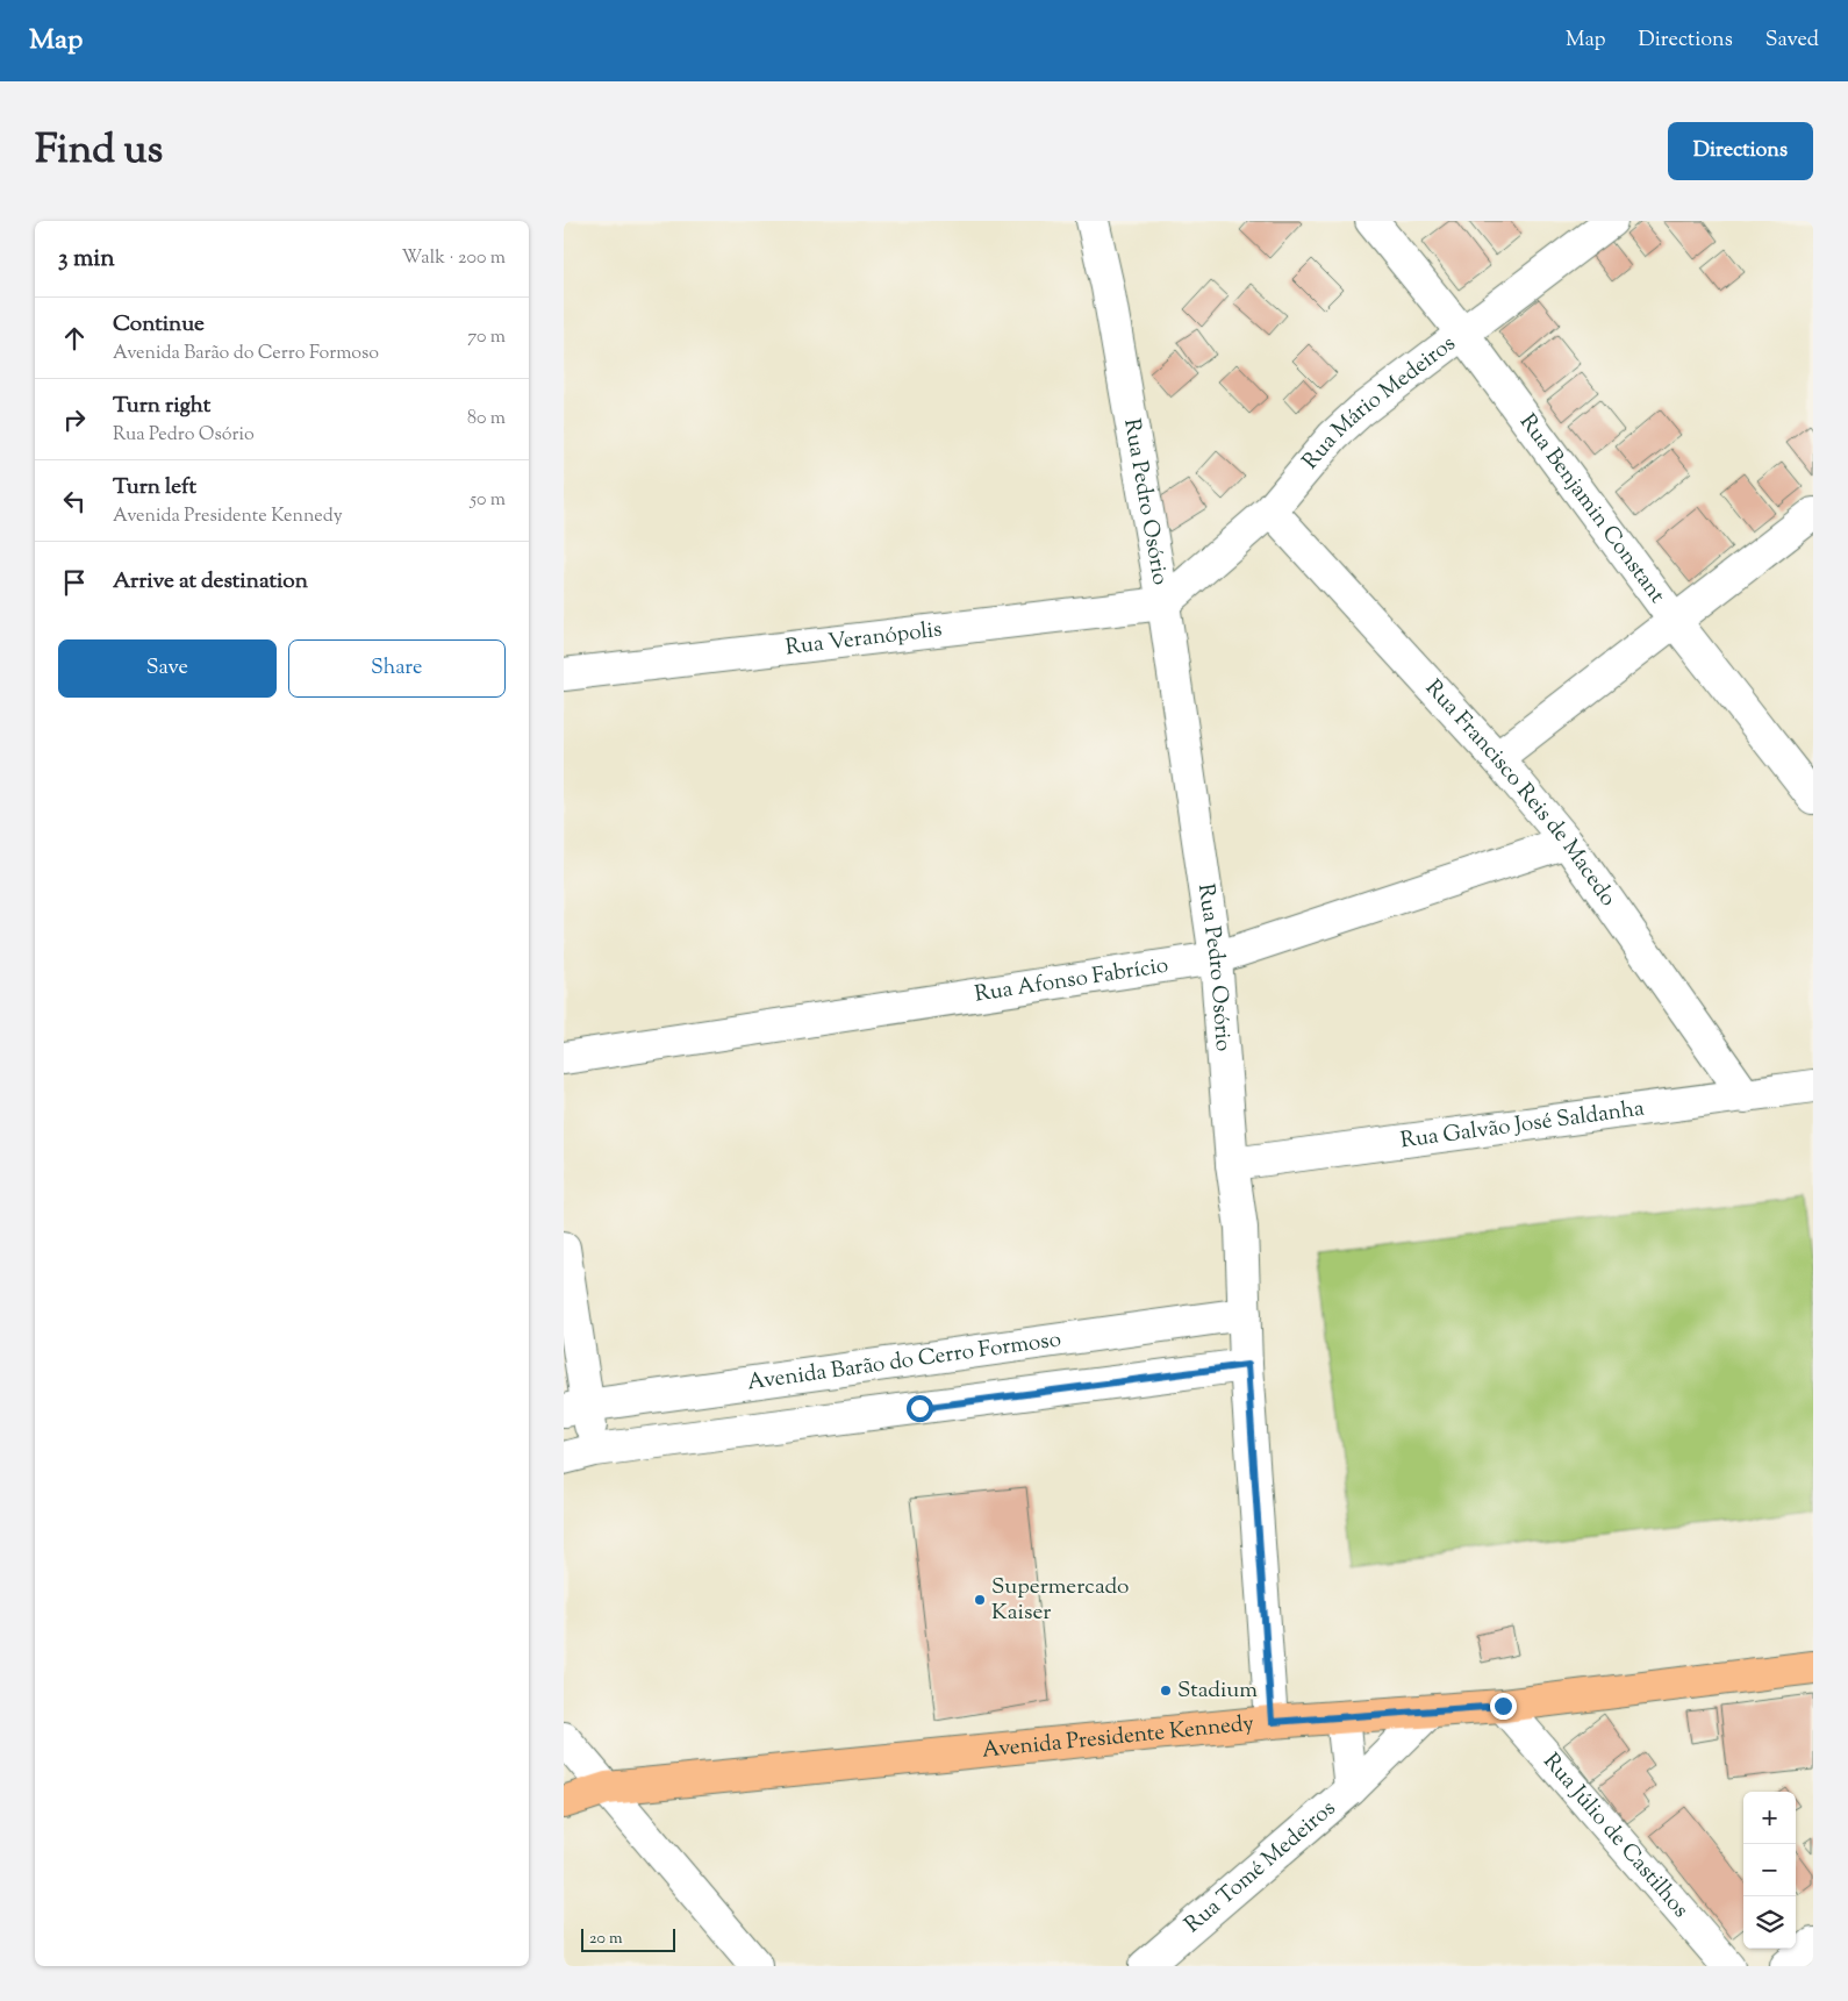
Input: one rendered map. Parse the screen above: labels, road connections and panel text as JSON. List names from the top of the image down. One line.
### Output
{"streets":{"main road":["Avenida Presidente Kennedy"],"street":["Rua Mário Medeiros","Rua Pedro Osório","Rua Benjamin Constant","Rua Veranópolis","Rua Francisco Reis de Macedo","Rua Afonso Fabrício","Rua Galvão José Saldanha","Avenida Barão do Cerro Formoso","Rua Júlio de Castilhos","Rua Tomé Medeiros"]},"crossings":[["Rua Mário Medeiros","Rua Pedro Osório"],["Rua Mário Medeiros","Rua Benjamin Constant"],["Rua Mário Medeiros","Rua Veranópolis"],["Rua Mário Medeiros","Rua Francisco Reis de Macedo"],["Rua Pedro Osório","Rua Veranópolis"],["Rua Pedro Osório","Rua Afonso Fabrício"],["Rua Pedro Osório","Rua Galvão José Saldanha"],["Rua Pedro Osório","Avenida Barão do Cerro Formoso"],["Rua Pedro Osório","Avenida Presidente Kennedy"],["Rua Francisco Reis de Macedo","Rua Afonso Fabrício"],["Rua Francisco Reis de Macedo","Rua Galvão José Saldanha"],["Avenida Presidente Kennedy","Rua Júlio de Castilhos"],["Avenida Presidente Kennedy","Rua Tomé Medeiros"]],"places":["Supermercado Kaiser","Stadium"],"scale_bar":"20 m","page":{"header":"Map","nav":["Map","Directions","Saved"],"title":"Find us","buttons":["Directions",["Save","Share"]],"heading":["3 min","Walk · 200 m"],"list":[["Continue","Avenida Barão do Cerro Formoso","70 m"],["Turn right","Rua Pedro Osório","80 m"],["Turn left","Avenida Presidente Kennedy","50 m"],"Arrive at destination"],"map_buttons":["+","−"],"scale":"20 m"}}
